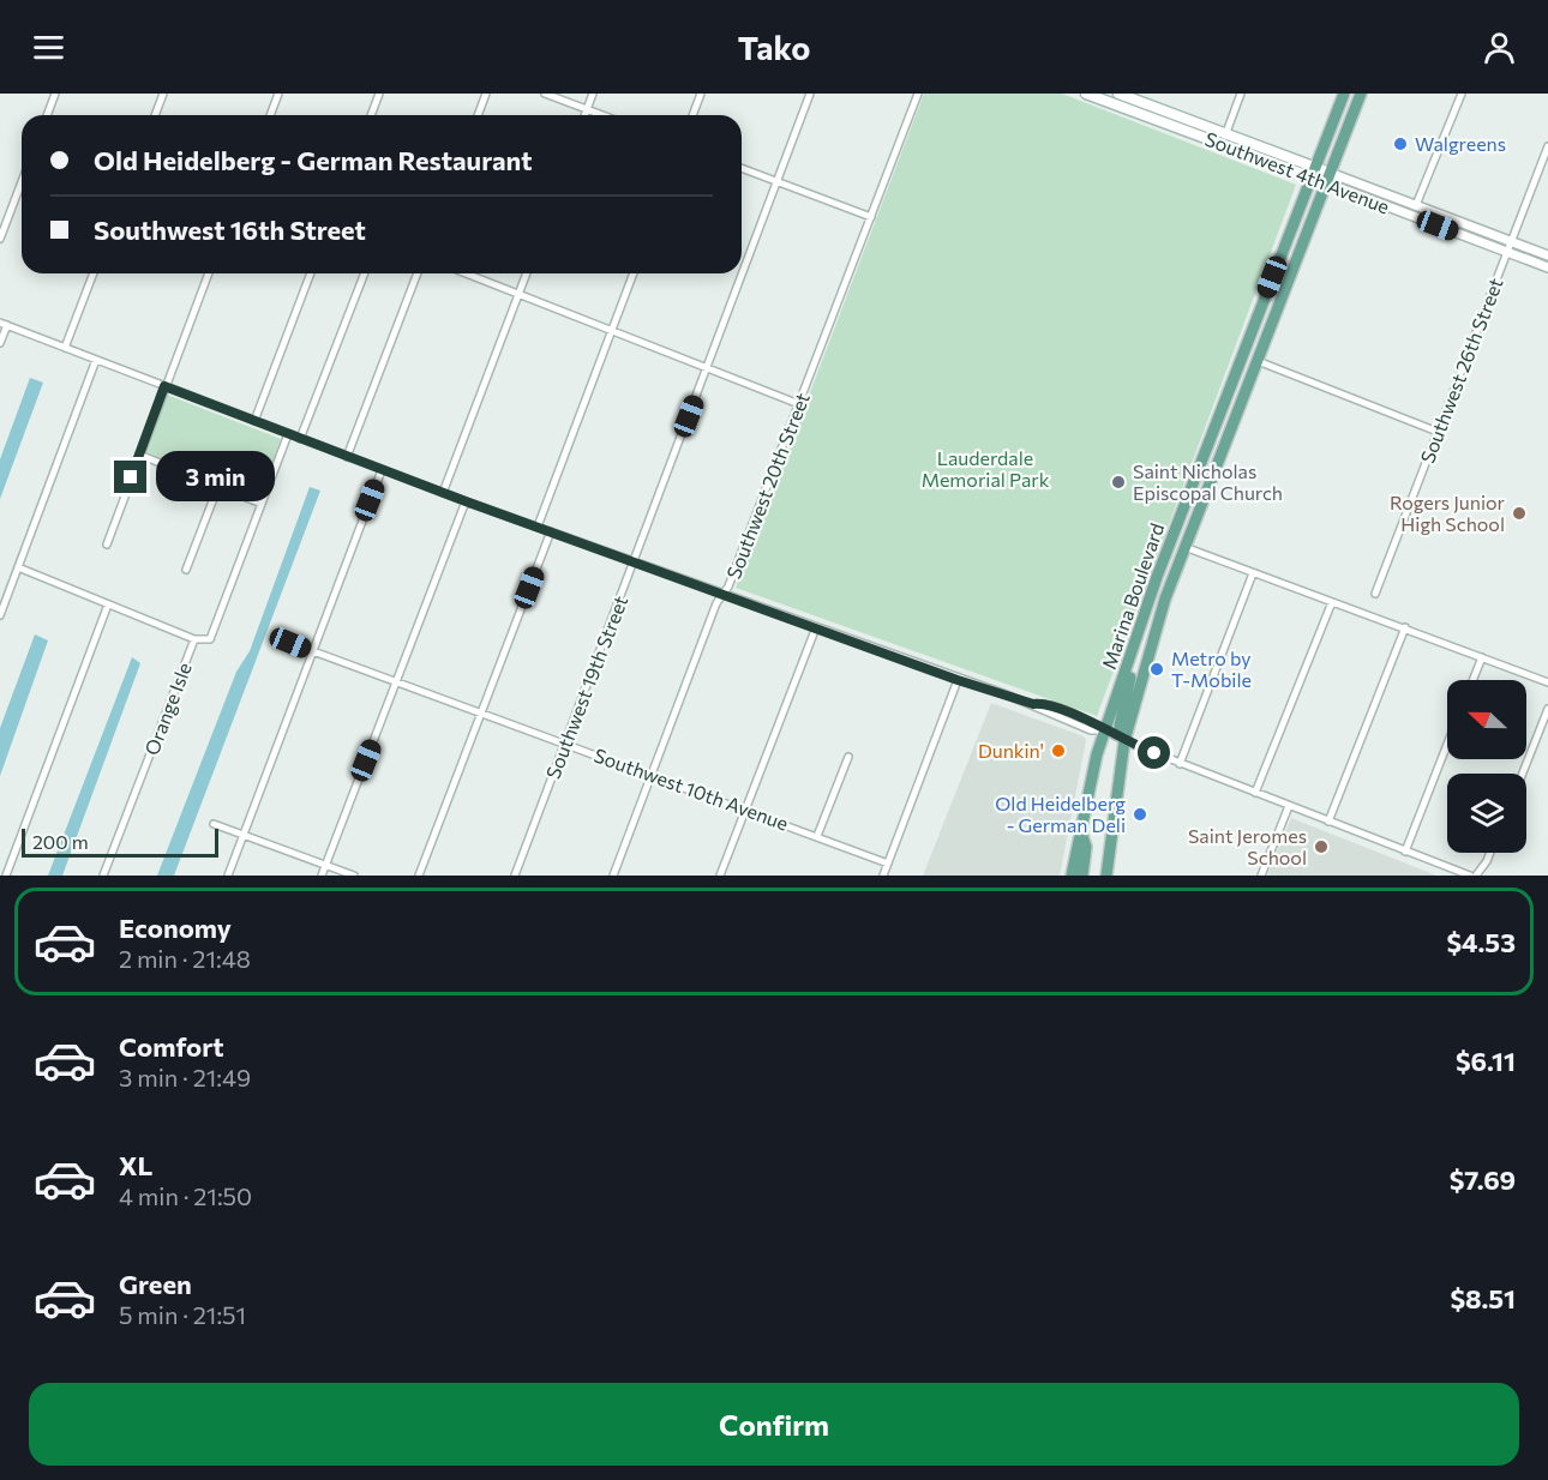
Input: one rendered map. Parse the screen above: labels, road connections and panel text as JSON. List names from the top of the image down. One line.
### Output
{"streets":{"main road":["Southwest 4th Avenue","Marina Boulevard"],"street":["Southwest 26th Street","Southwest 20th Street","Southwest 19th Street","Orange Isle","Southwest 10th Avenue"]},"crossings":[["Southwest 4th Avenue","Southwest 26th Street"],["Southwest 4th Avenue","Marina Boulevard"],["Southwest 20th Street","Southwest 10th Avenue"],["Southwest 19th Street","Southwest 10th Avenue"]],"parks":["Lauderdale Memorial Park"],"places":["Walgreens","Saint Nicholas Episcopal Church","Rogers Junior High School","Metro by T-Mobile","Dunkin'","Old Heidelberg - German Deli","Saint Jeromes School"],"scale_bar":"200 m","north":"left","page":{"header":"Tako","banner":["Old Heidelberg - German Restaurant","Southwest 16th Street"],"bubble":"3 min","scale":"200 m","list":[{"name":"Economy","note":"2 min · 21:48","value":"$4.53"},{"name":"Comfort","note":"3 min · 21:49","value":"$6.11"},{"name":"XL","note":"4 min · 21:50","value":"$7.69"},{"name":"Green","note":"5 min · 21:51","value":"$8.51"}],"buttons":"Confirm"}}
